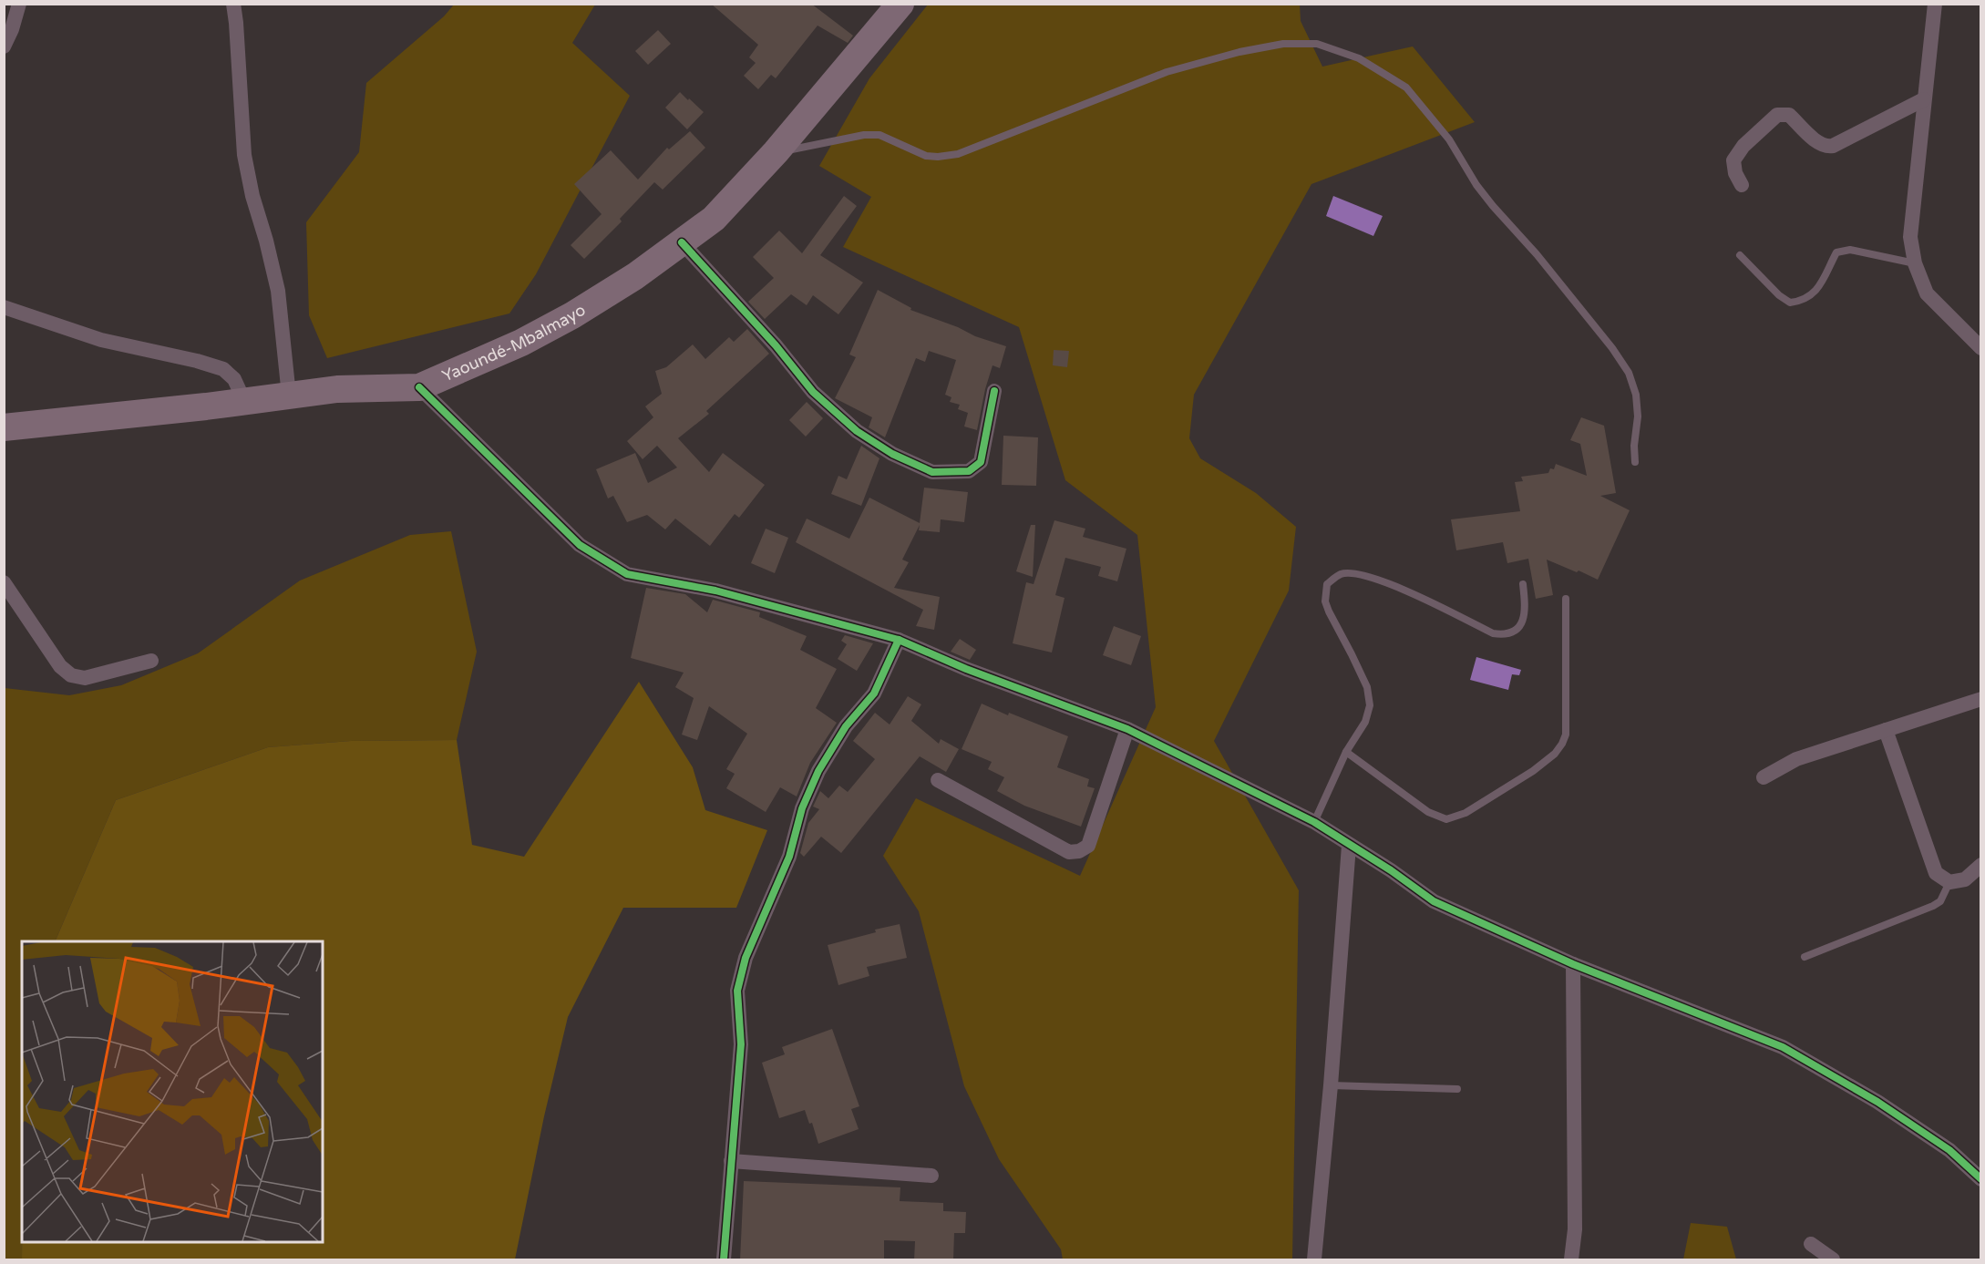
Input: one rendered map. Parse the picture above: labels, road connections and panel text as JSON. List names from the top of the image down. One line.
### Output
{"streets":{"highway":["Yaoundé-Mbalmayo"]}}
